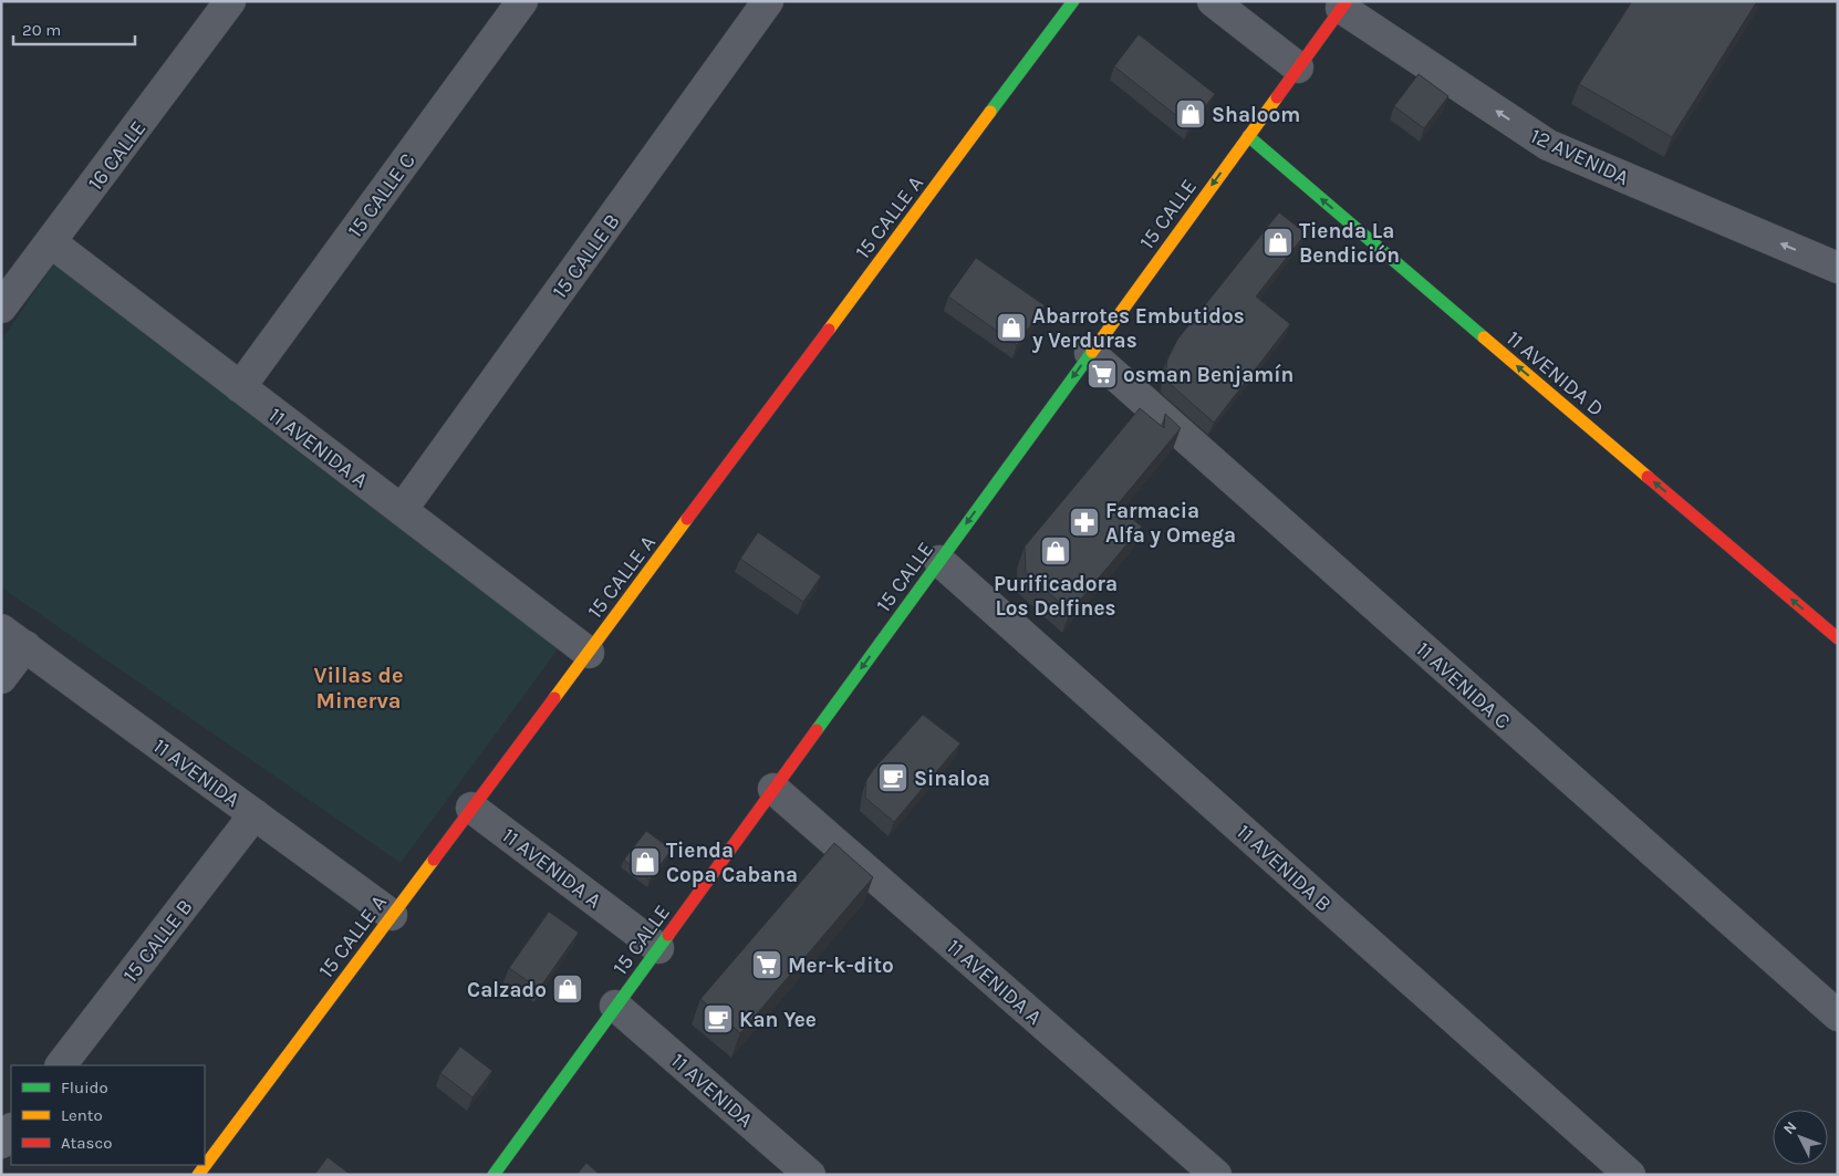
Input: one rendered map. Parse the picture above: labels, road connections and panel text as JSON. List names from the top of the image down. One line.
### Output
{"streets":{"street":["16 CALLE","12 AVENIDA","15 CALLE C","15 CALLE","15 CALLE A","15 CALLE B","11 AVENIDA D","11 AVENIDA A","11 AVENIDA C","11 AVENIDA","11 AVENIDA B"]},"crossings":[["16 CALLE","11 AVENIDA A"],["12 AVENIDA","15 CALLE"],["15 CALLE C","11 AVENIDA A"],["15 CALLE","11 AVENIDA D"],["15 CALLE","11 AVENIDA A"],["15 CALLE","11 AVENIDA C"],["15 CALLE","11 AVENIDA"],["15 CALLE","11 AVENIDA B"],["15 CALLE A","11 AVENIDA A"],["15 CALLE A","11 AVENIDA"],["15 CALLE B","11 AVENIDA A"],["15 CALLE B","11 AVENIDA"]],"one_way":["12 AVENIDA","15 CALLE","11 AVENIDA D"],"districts":["Villas de Minerva"],"places":{"shop":["Shaloom","Tienda La Bendición","Abarrotes Embutidos y Verduras","Purificadora Los Delfines","Tienda Copa Cabana","Calzado"],"supermarket":["osman Benjamín","Mer-k-dito"],"pharmacy":["Farmacia Alfa y Omega"],"cafe":["Sinaloa","Kan Yee"]},"legend":["Fluido","Lento","Atasco"],"scale_bar":"20 m","north":"top left"}
